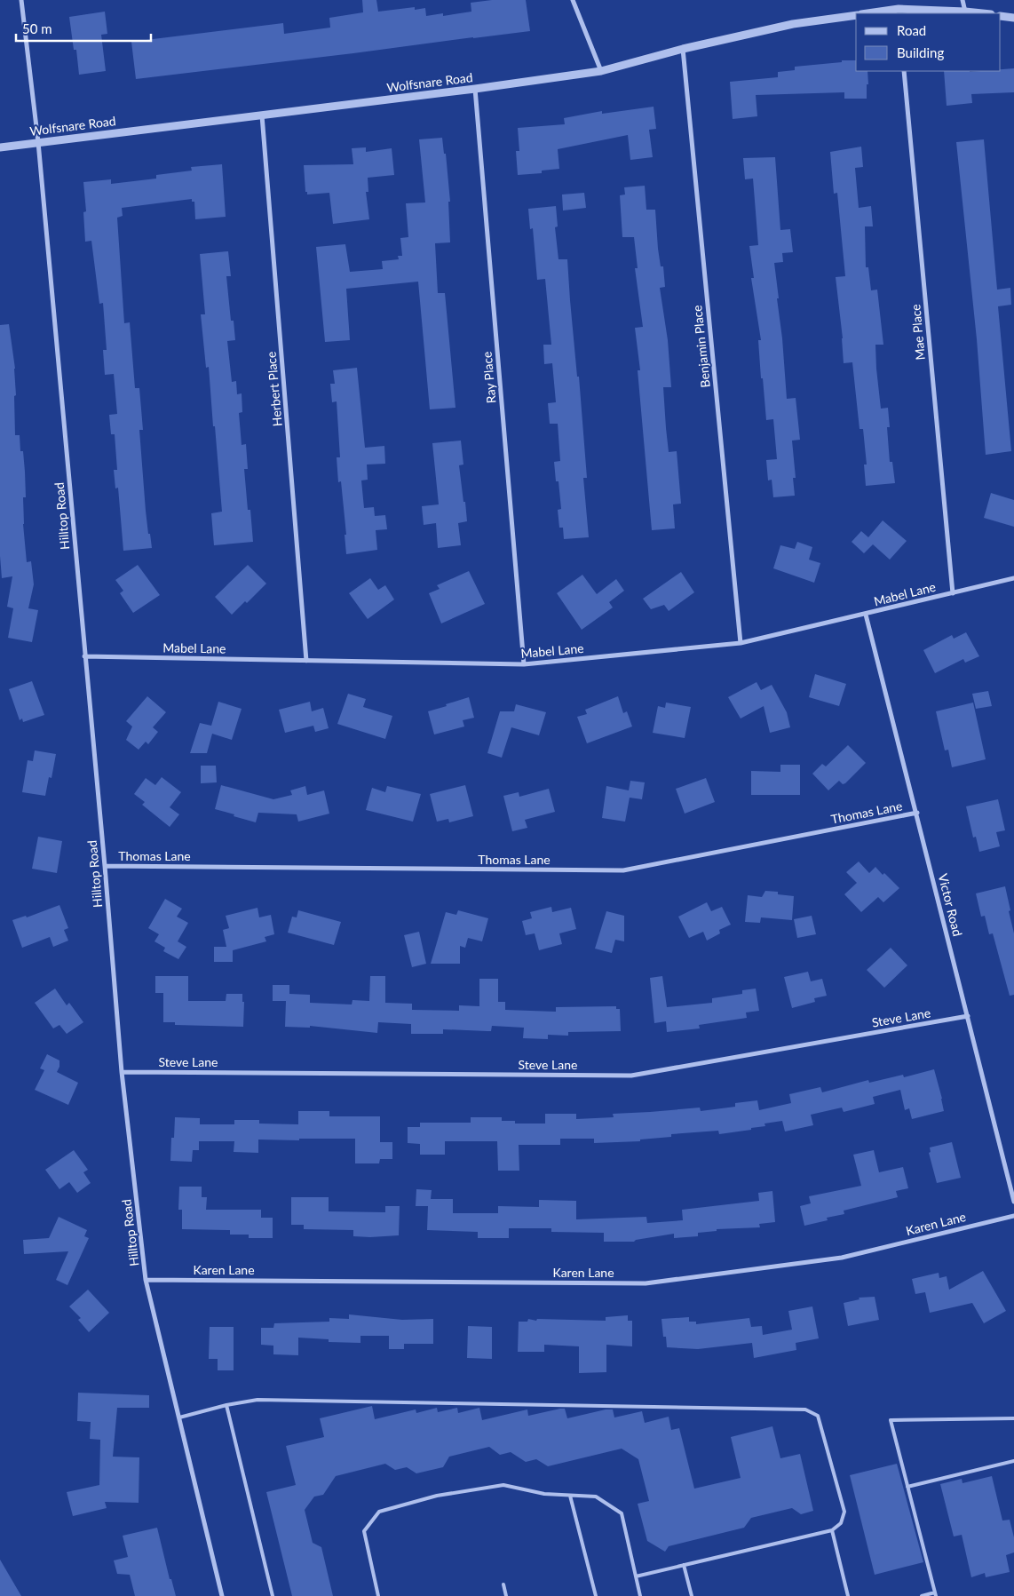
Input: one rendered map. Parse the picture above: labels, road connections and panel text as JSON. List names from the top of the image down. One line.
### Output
{"streets":{"street":["Wolfsnare Road","Mae Place","Benjamin Place","Ray Place","Herbert Place","Hilltop Road","Mabel Lane","Thomas Lane","Victor Road","Steve Lane","Karen Lane"]},"crossings":[["Wolfsnare Road","Benjamin Place"],["Wolfsnare Road","Ray Place"],["Wolfsnare Road","Herbert Place"],["Wolfsnare Road","Hilltop Road"],["Mae Place","Mabel Lane"],["Benjamin Place","Mabel Lane"],["Ray Place","Mabel Lane"],["Herbert Place","Mabel Lane"],["Hilltop Road","Mabel Lane"],["Hilltop Road","Thomas Lane"],["Hilltop Road","Steve Lane"],["Hilltop Road","Karen Lane"],["Mabel Lane","Victor Road"],["Thomas Lane","Victor Road"],["Victor Road","Steve Lane"]],"legend":["Road","Building"],"scale_bar":"50 m"}
